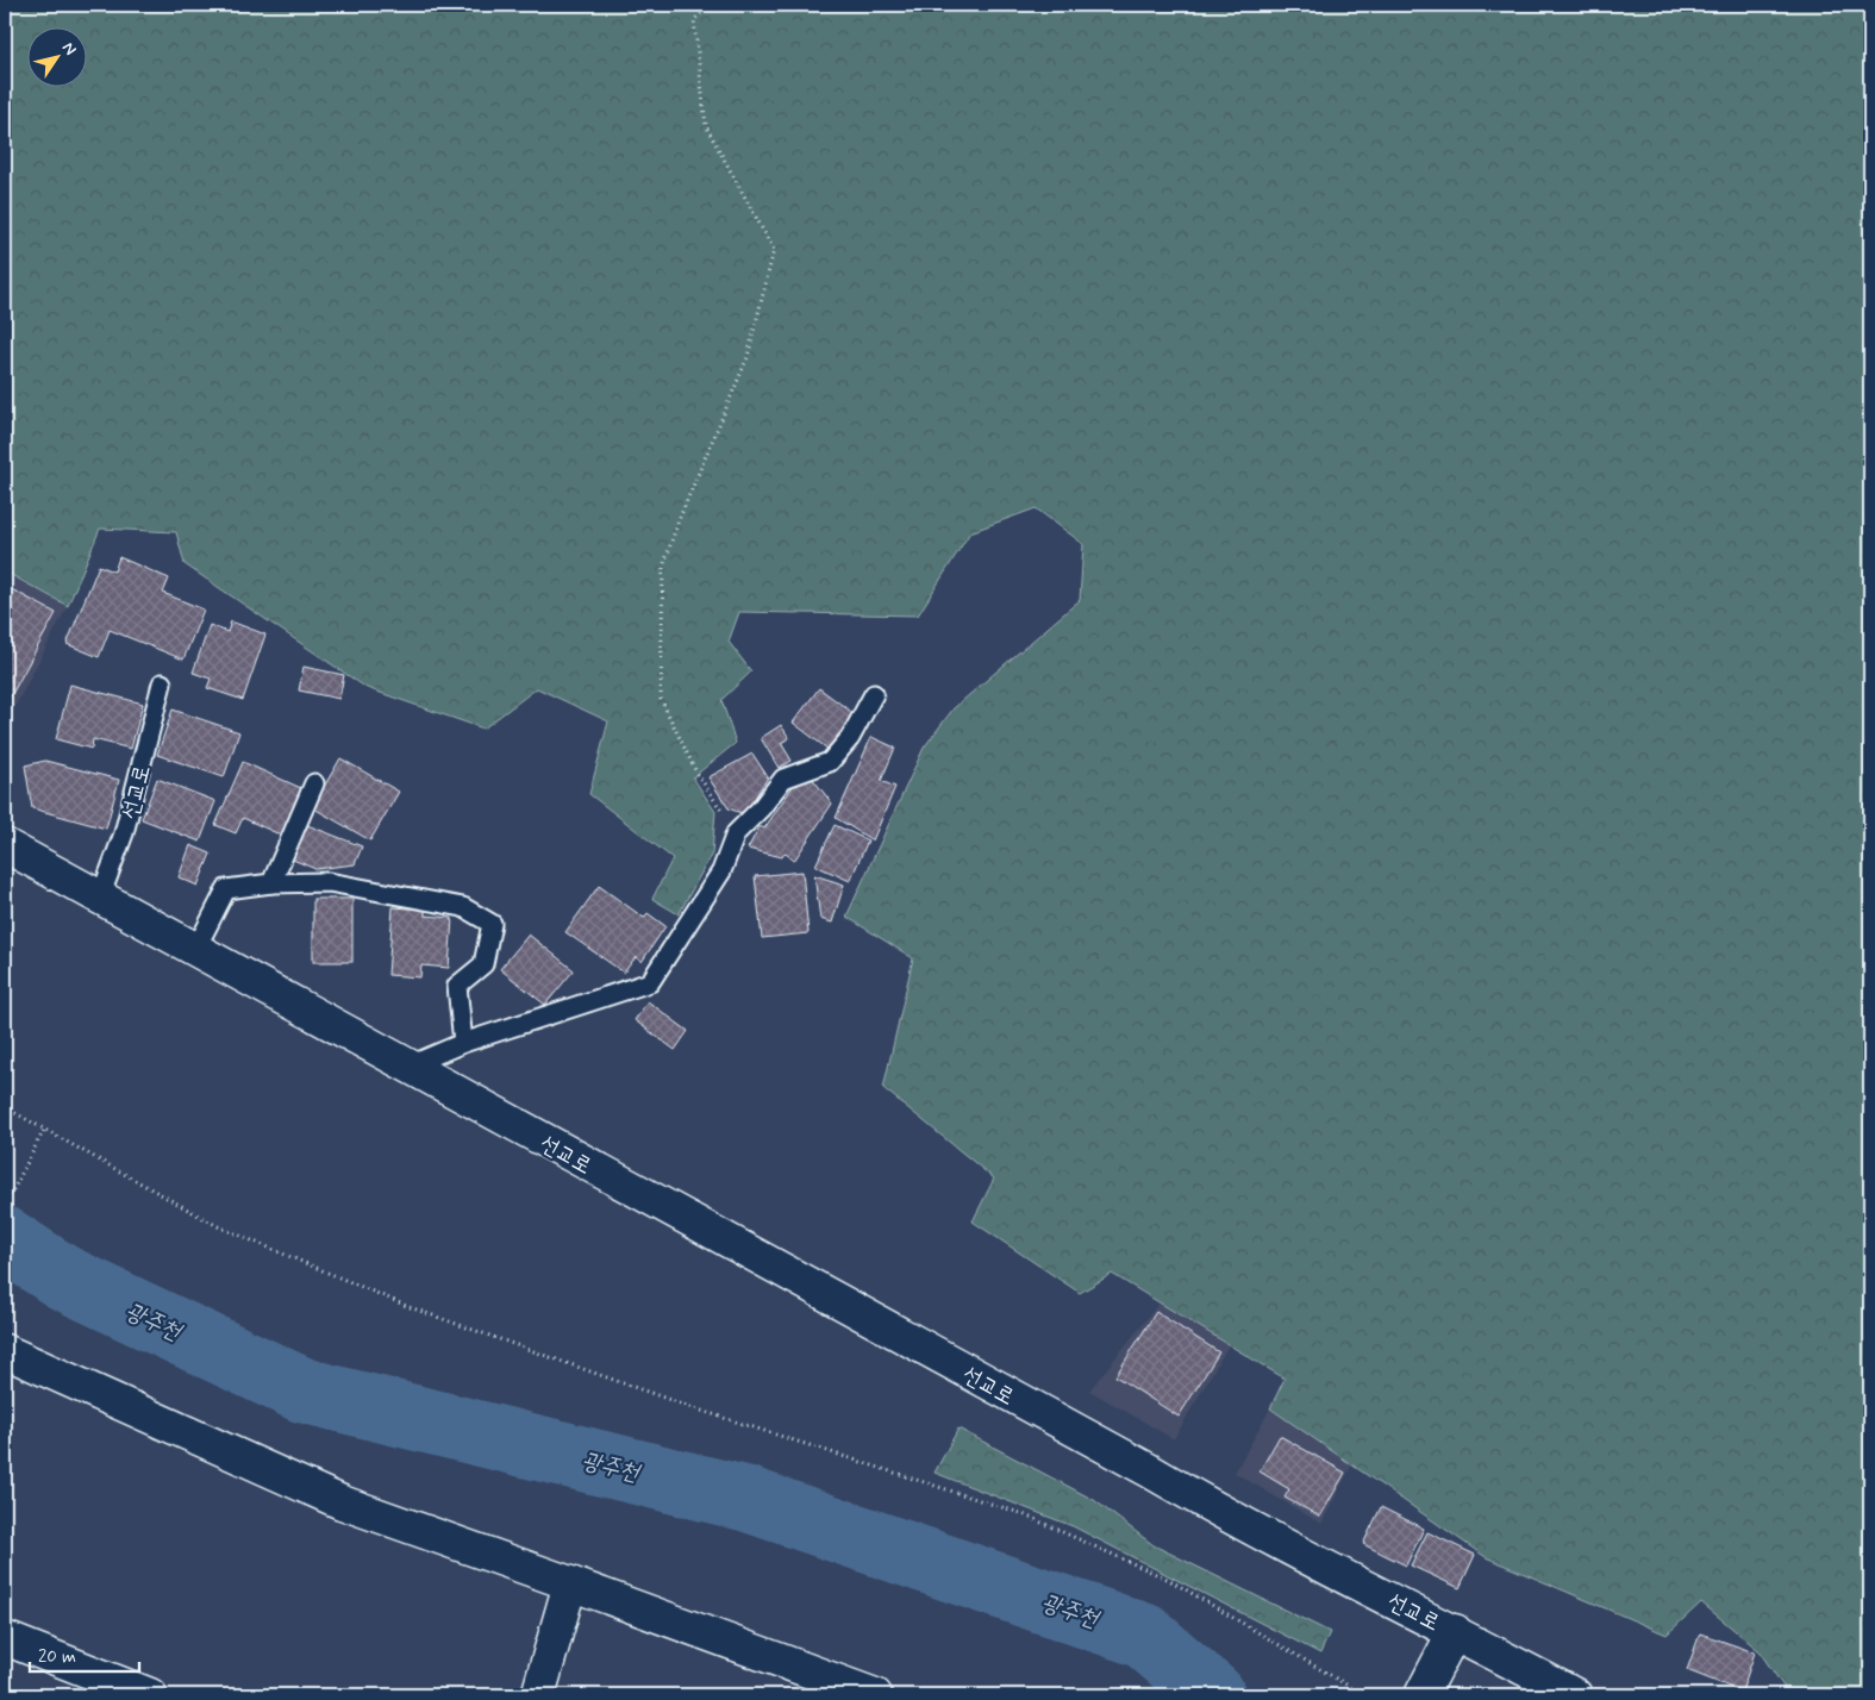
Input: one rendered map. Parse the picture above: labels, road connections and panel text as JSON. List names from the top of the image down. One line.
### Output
{"streets":{"street":["선교로"]},"water":["광주천"],"scale_bar":"20 m","north":"top right"}
